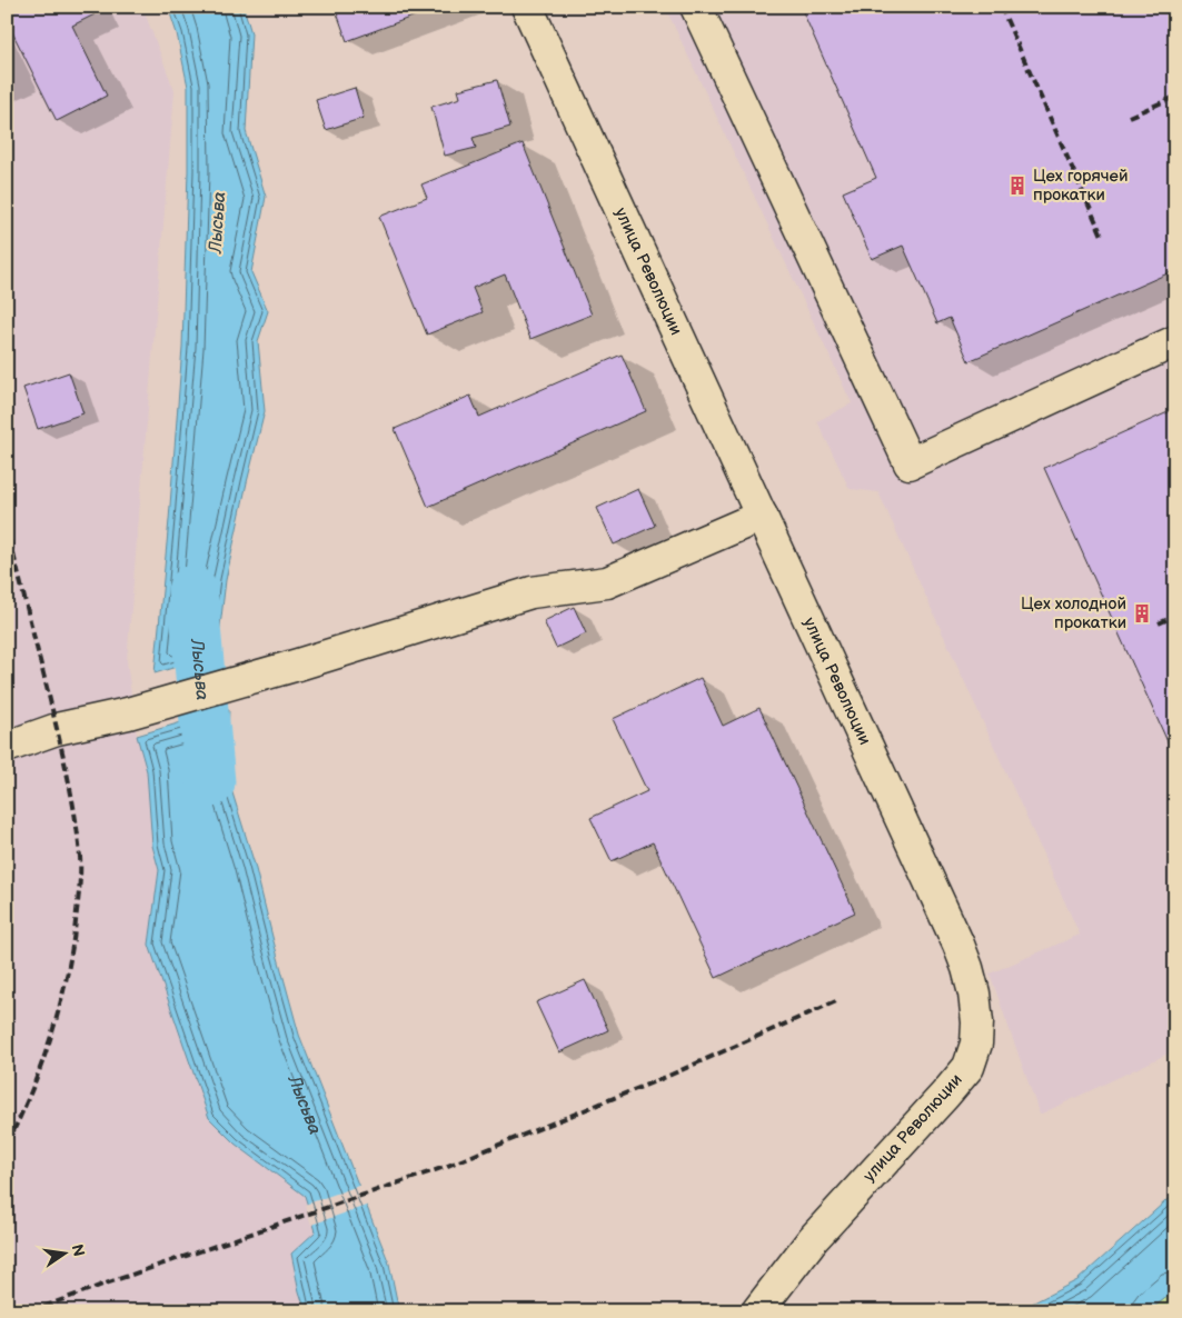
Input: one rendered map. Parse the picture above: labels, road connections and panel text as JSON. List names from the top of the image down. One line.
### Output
{"streets":{"street":["улица Революции"]},"water":["Лысьва"],"places":{"building":["Цех горячей прокатки","Цех холодной прокатки"]},"north":"right"}
